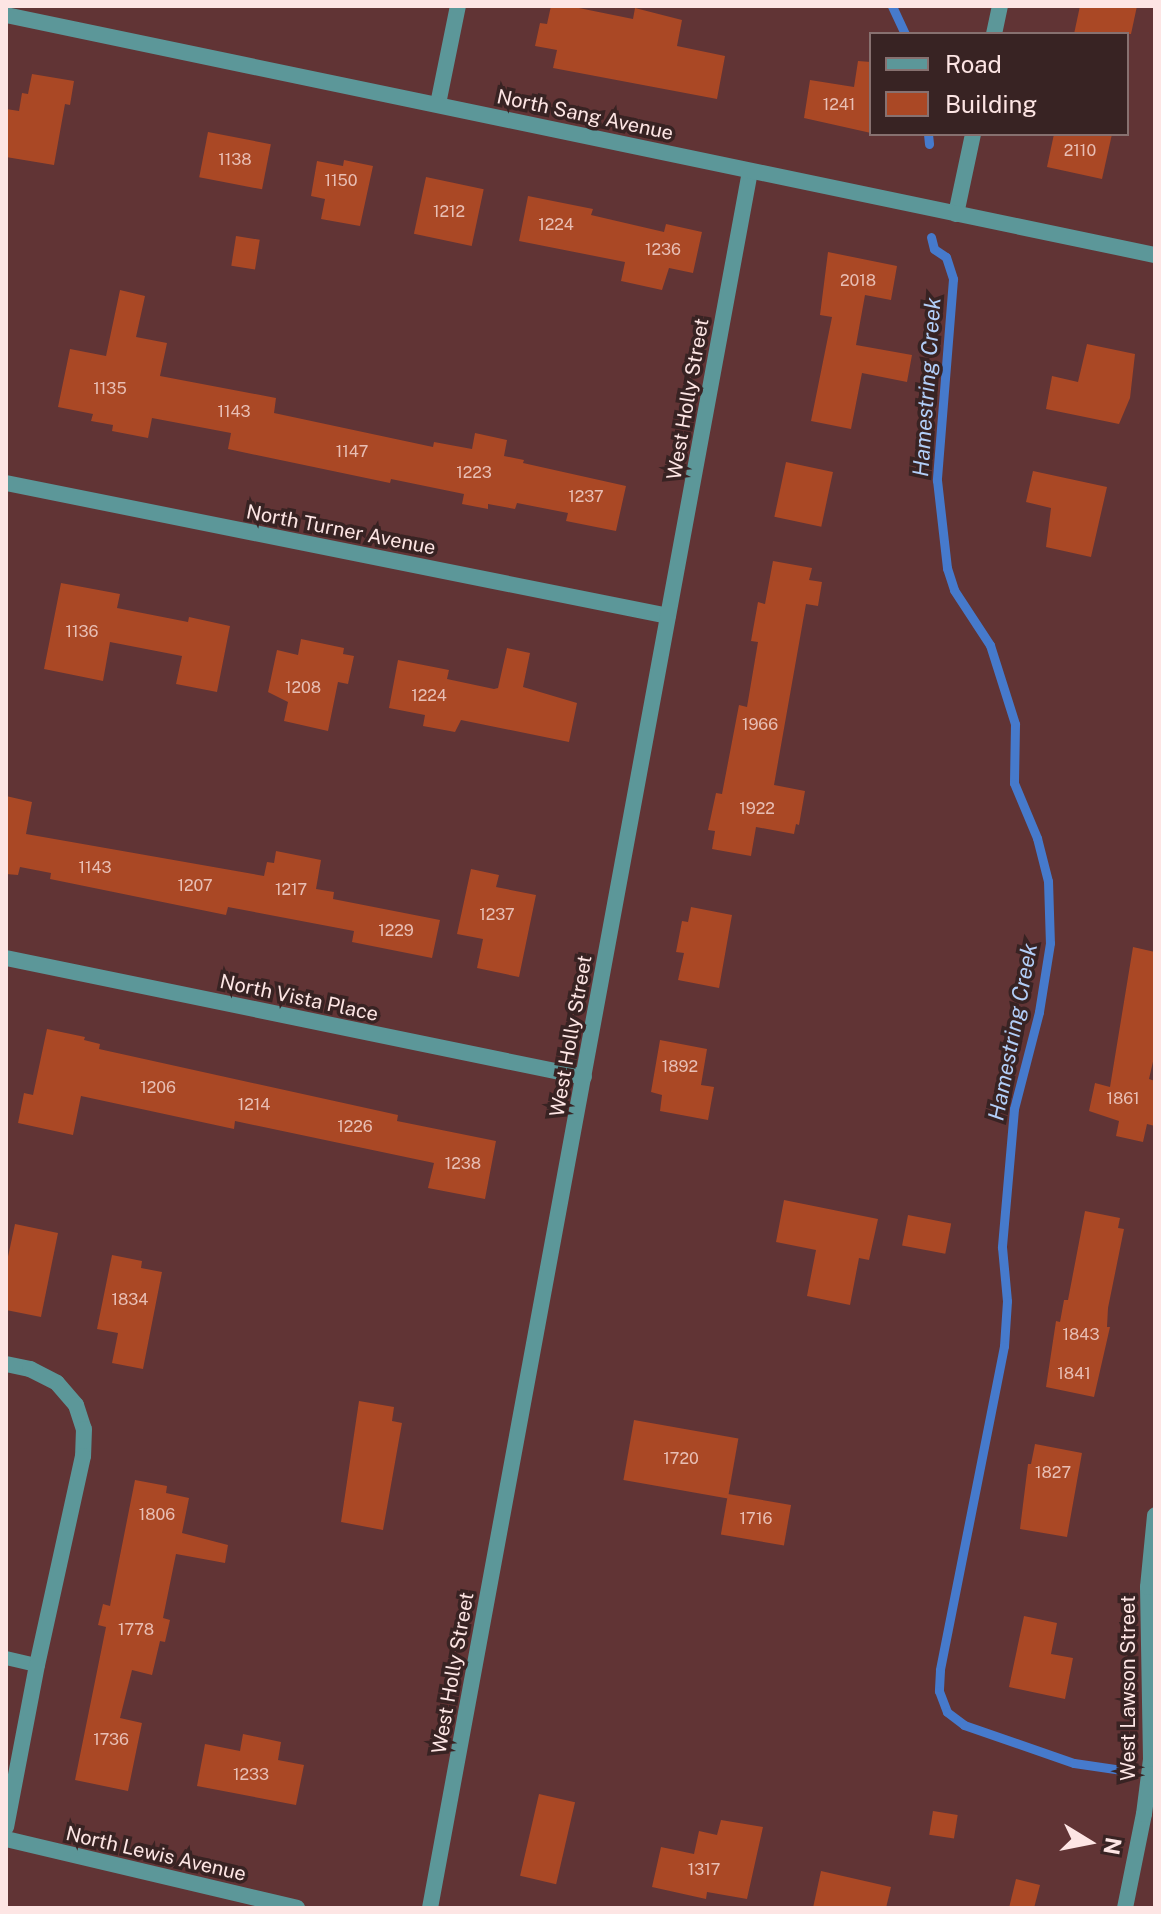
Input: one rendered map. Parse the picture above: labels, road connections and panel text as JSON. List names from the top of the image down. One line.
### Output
{"streets":{"street":["North Sang Avenue","West Holly Street","North Turner Avenue","North Vista Place","West Lawson Street","North Lewis Avenue"]},"crossings":[["North Sang Avenue","West Holly Street"],["West Holly Street","North Turner Avenue"],["West Holly Street","North Vista Place"]],"water":["Hamestring Creek"],"house_numbers":["1241","2110","1138","1150","1212","1224","1236","2018","1135","1143","1147","1223","1237","1136","1208","1224","1966","1922","1143","1207","1217","1237","1229","1892","1206","1861","1214","1226","1238","1834","1843","1841","1720","1827","1806","1716","1778","1736","1233","1317"],"legend":["Road","Building"],"north":"right"}
